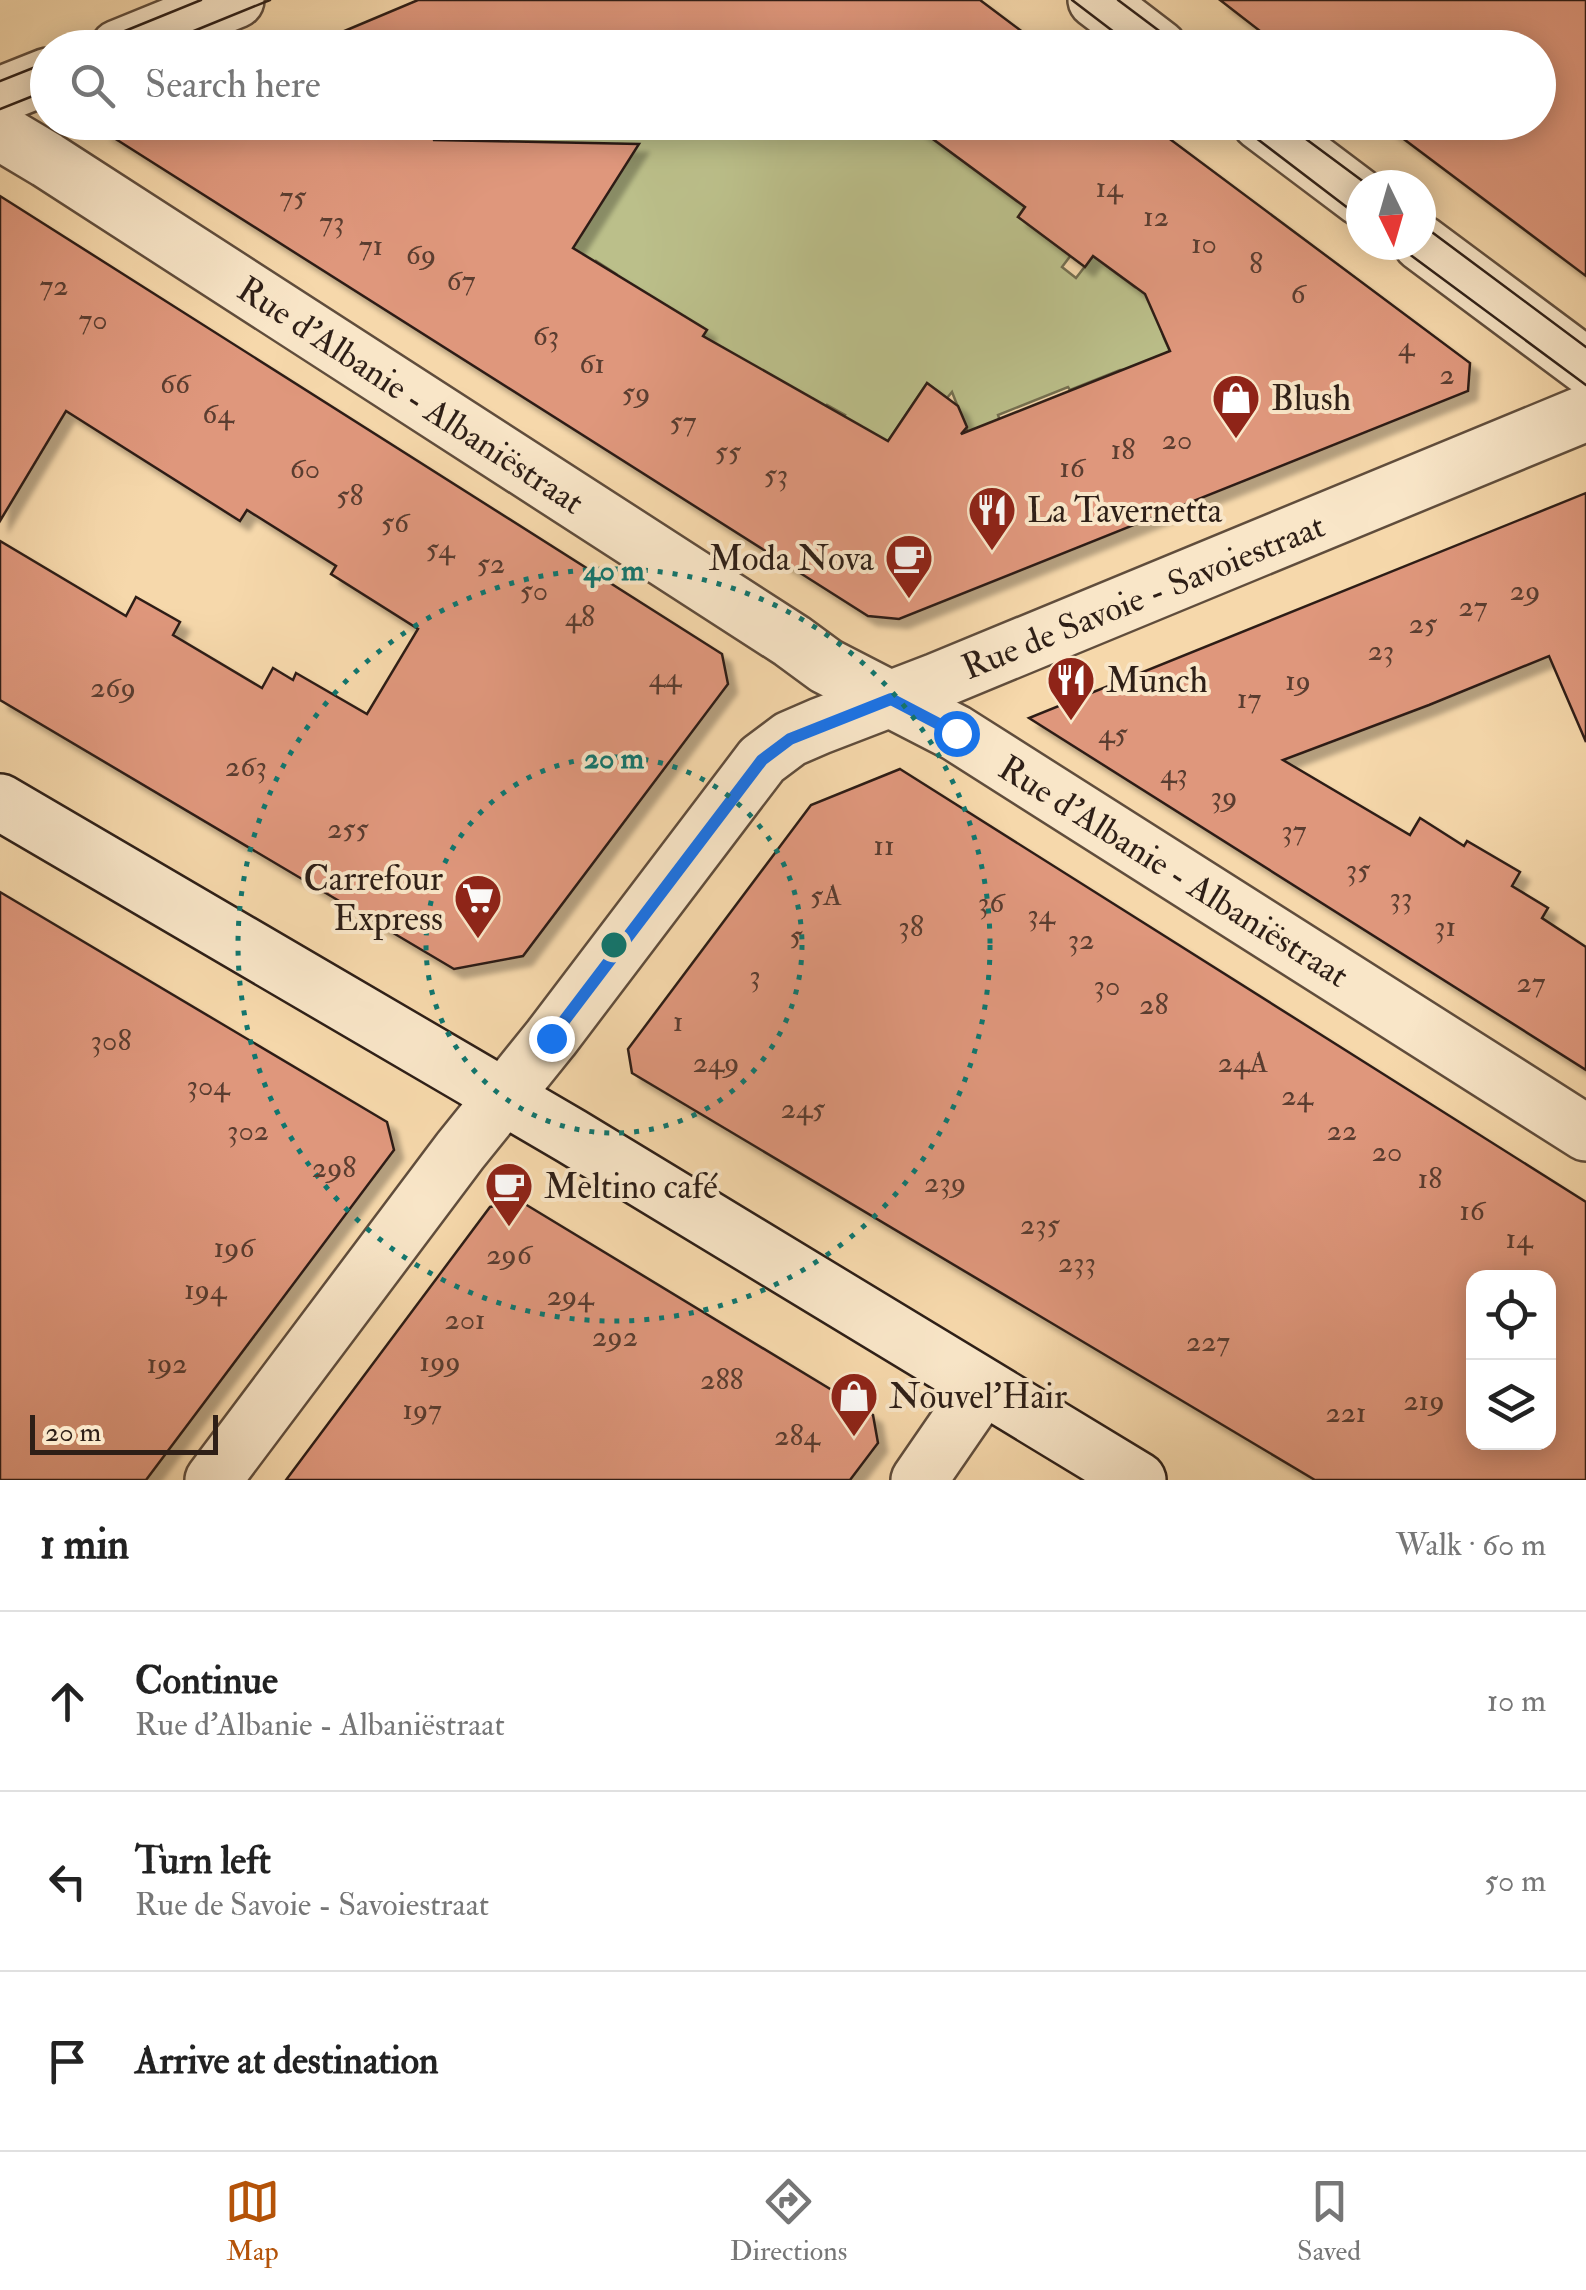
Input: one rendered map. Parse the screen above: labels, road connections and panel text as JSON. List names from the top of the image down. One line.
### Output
{"streets":{"street":["Rue d'Albanie - Albaniëstraat","Rue de Savoie - Savoiestraat"]},"crossings":[["Rue d'Albanie - Albaniëstraat","Rue de Savoie - Savoiestraat"]],"places":{"shop":["Blush","Nouvel'Hair"],"restaurant":["La Tavernetta","Munch"],"cafe":["Moda Nova","Meltino café"],"supermarket":["Carrefour Express"]},"house_numbers":["14","75","12","73","10","71","69","8","67","72","6","70","63","4","61","2","66","59","64","57","20","18","55","16","60","53","58","56","54","52","50","29","27","48","25","23","44","19","269","17","45","263","43","39","255","37","11","35","5A","33","36","34","38","31","5","32","3","27","30","28","1","308","249","24A","304","24","245","302","22","20","298","18","239","16","235","14","196","296","233","194","294","201","292","227","199","192","288","219","197","221","284"],"scale_bar":"20 m","north":"bottom","page":{"search":"Search here","scale":"20 m","heading":["1 min","Walk · 60 m"],"list":[["Continue","Rue d'Albanie - Albaniëstraat","10 m"],["Turn left","Rue de Savoie - Savoiestraat","50 m"],"Arrive at destination"],"nav":["Map","Directions","Saved"]},"rings":["40 m","20 m"]}
